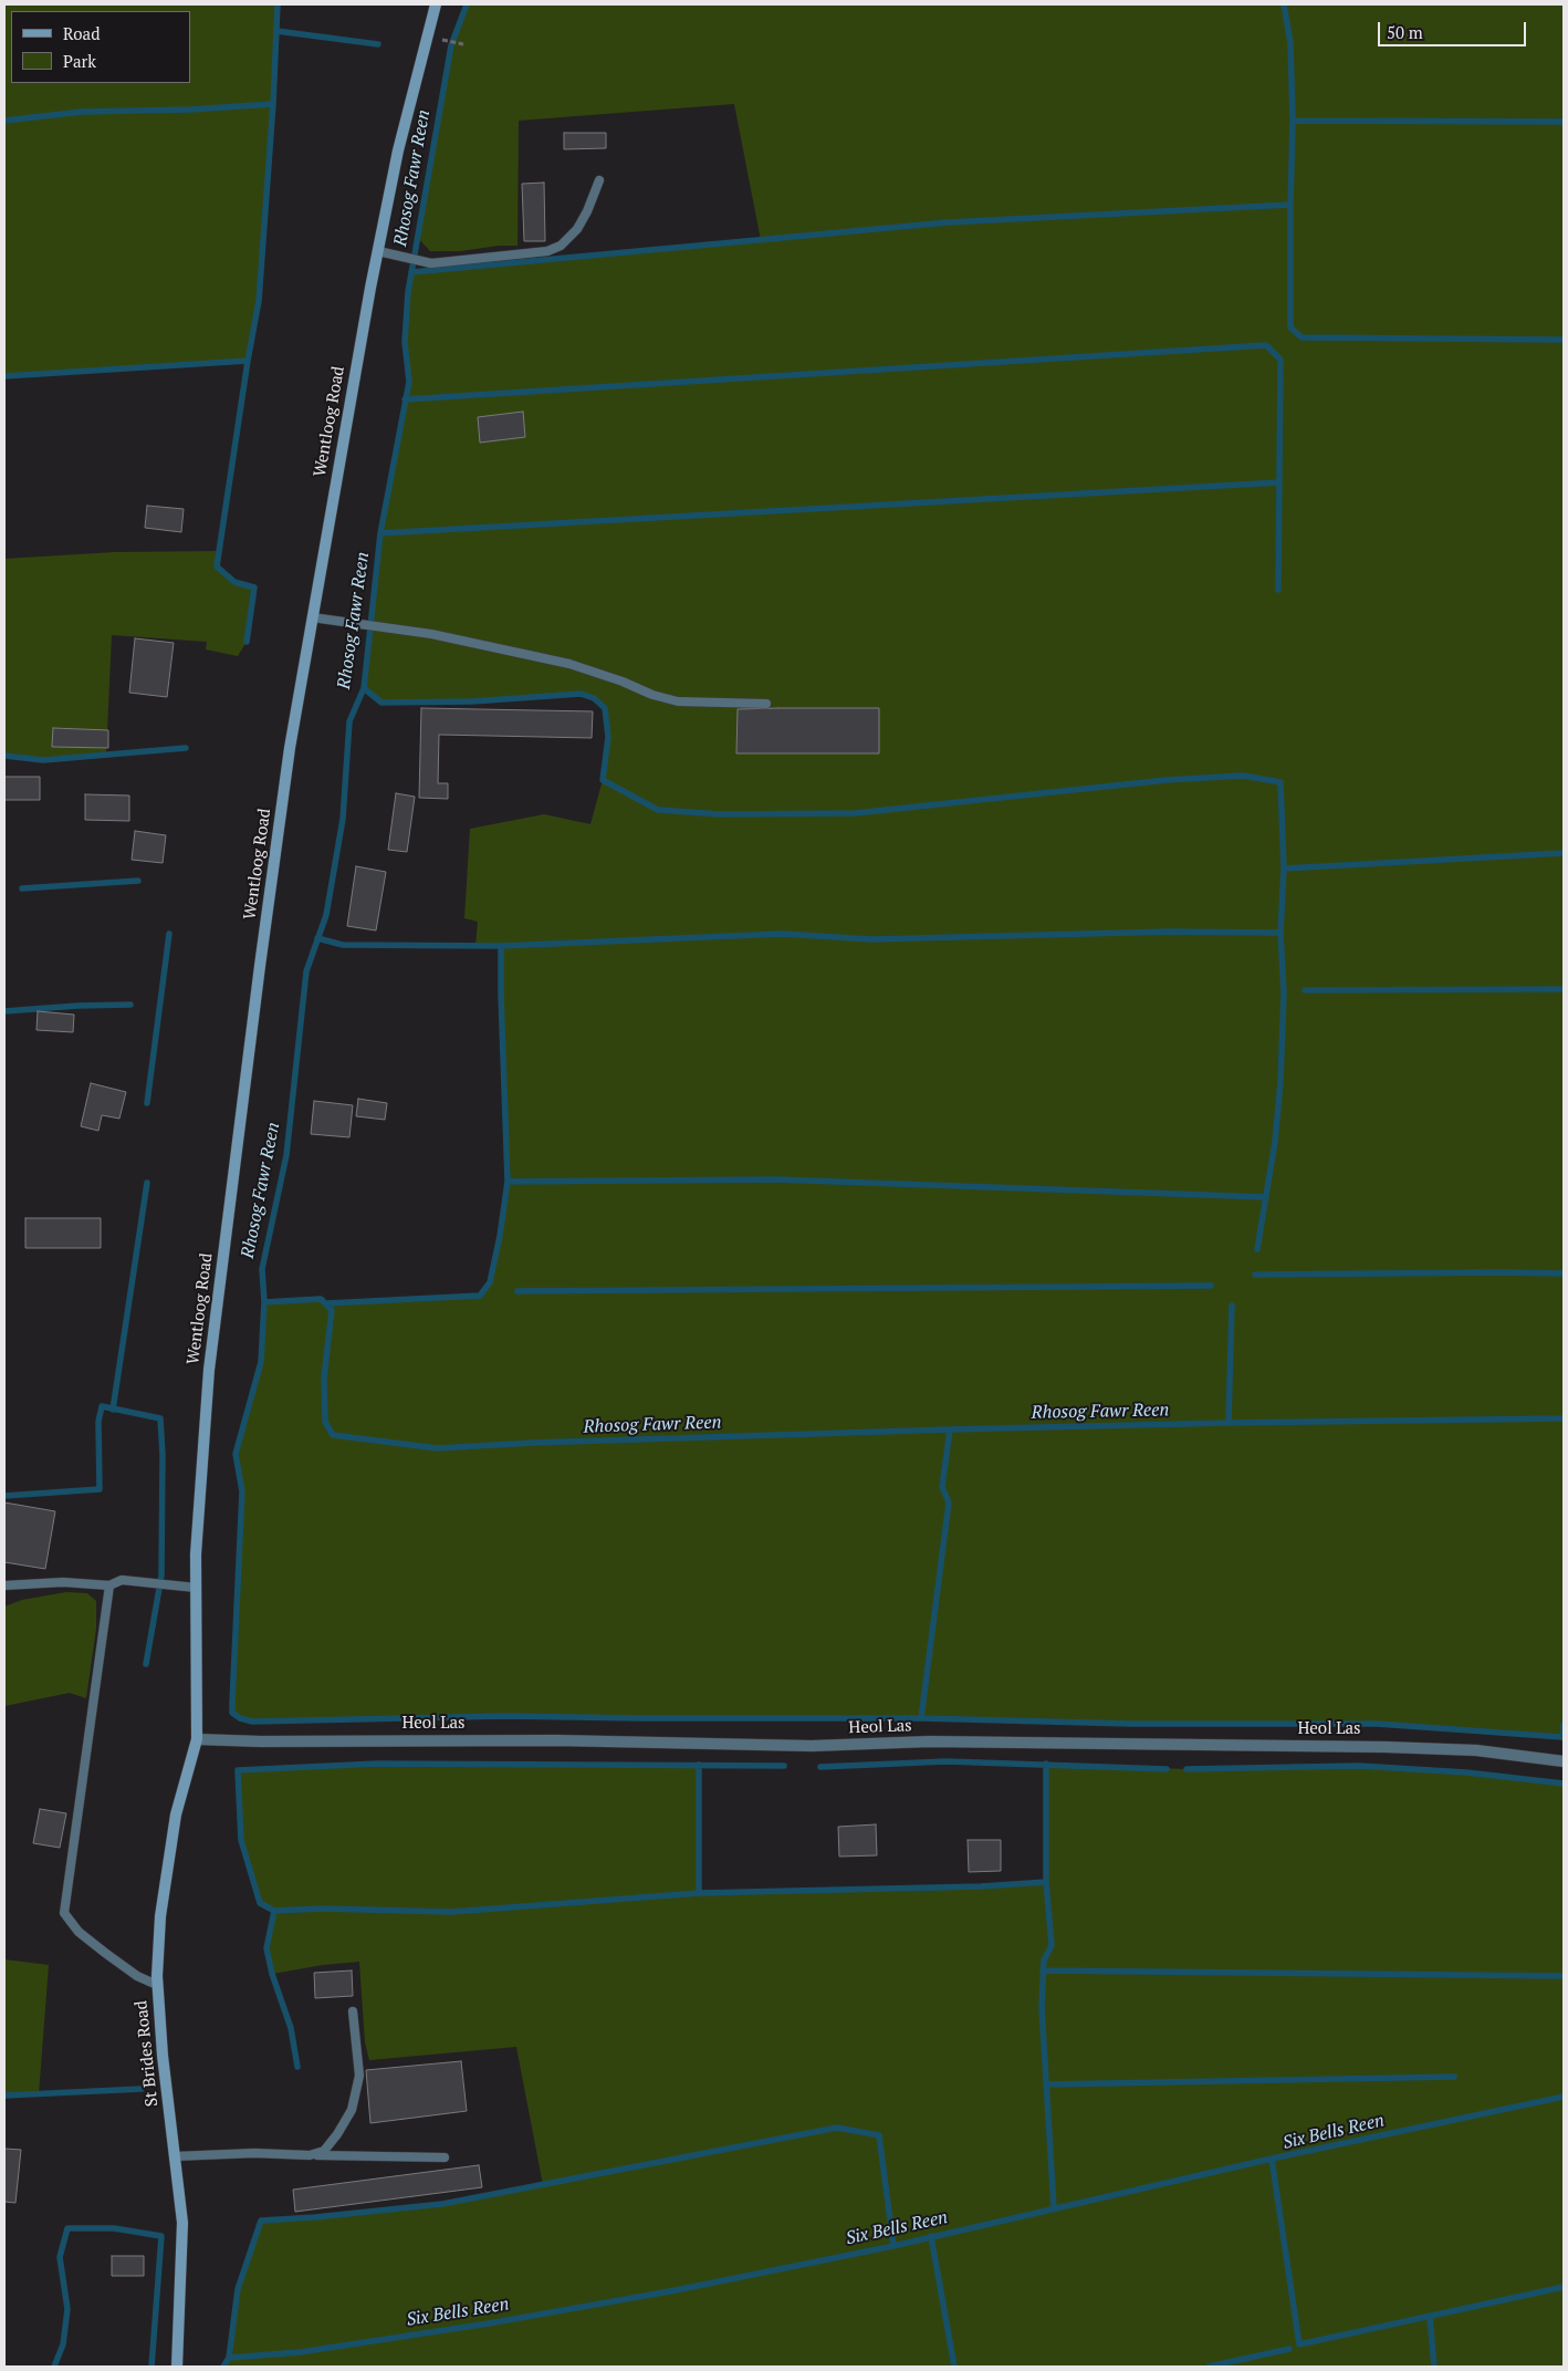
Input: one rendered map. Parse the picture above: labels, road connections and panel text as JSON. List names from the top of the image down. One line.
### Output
{"streets":{"main road":["Wentloog Road","St Brides Road"],"street":["Heol Las"]},"crossings":[["Wentloog Road","Heol Las"],["Wentloog Road","St Brides Road"],["Heol Las","St Brides Road"]],"water":["Rhosog Fawr Reen","Six Bells Reen"],"legend":["Road","Park"],"scale_bar":"50 m"}
